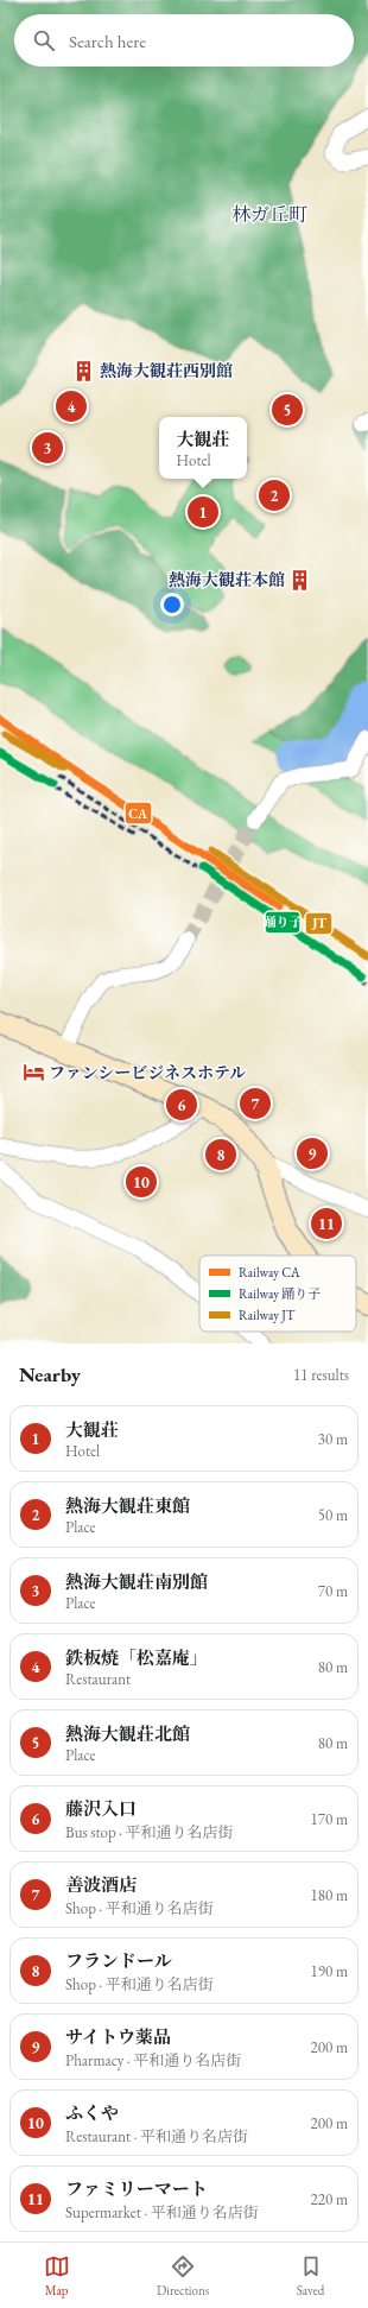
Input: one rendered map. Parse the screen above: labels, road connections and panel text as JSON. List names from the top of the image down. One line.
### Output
{"districts":["林ガ丘町"],"places":{"building":["熱海大観荘西別館","熱海大観荘本館"],"hotel":["ファンシービジネスホテル"]},"lines":["rail line CA","rail line JT","rail line 踊り子"],"legend":["Railway CA","Railway 踊り子","Railway JT"],"page":{"search":"Search here","pins":["4","5","3","2","1","7","6","9","8","10","11"],"popup":["大観荘","Hotel"],"heading":["Nearby","11 results"],"list":[{"mark":"1","name":"大観荘","note":"Hotel","value":"30 m"},{"mark":"2","name":"熱海大観荘東館","note":"Place","value":"50 m"},{"mark":"3","name":"熱海大観荘南別館","note":"Place","value":"70 m"},{"mark":"4","name":"鉄板焼「松嘉庵」","note":"Restaurant","value":"80 m"},{"mark":"5","name":"熱海大観荘北館","note":"Place","value":"80 m"},{"mark":"6","name":"藤沢入口","note":"Bus stop · 平和通り名店街","value":"170 m"},{"mark":"7","name":"善波酒店","note":"Shop · 平和通り名店街","value":"180 m"},{"mark":"8","name":"フランドール","note":"Shop · 平和通り名店街","value":"190 m"},{"mark":"9","name":"サイトウ薬品","note":"Pharmacy · 平和通り名店街","value":"200 m"},{"mark":"10","name":"ふくや","note":"Restaurant · 平和通り名店街","value":"200 m"},{"mark":"11","name":"ファミリーマート","note":"Supermarket · 平和通り名店街","value":"220 m"}],"nav":["Map","Directions","Saved"]}}
